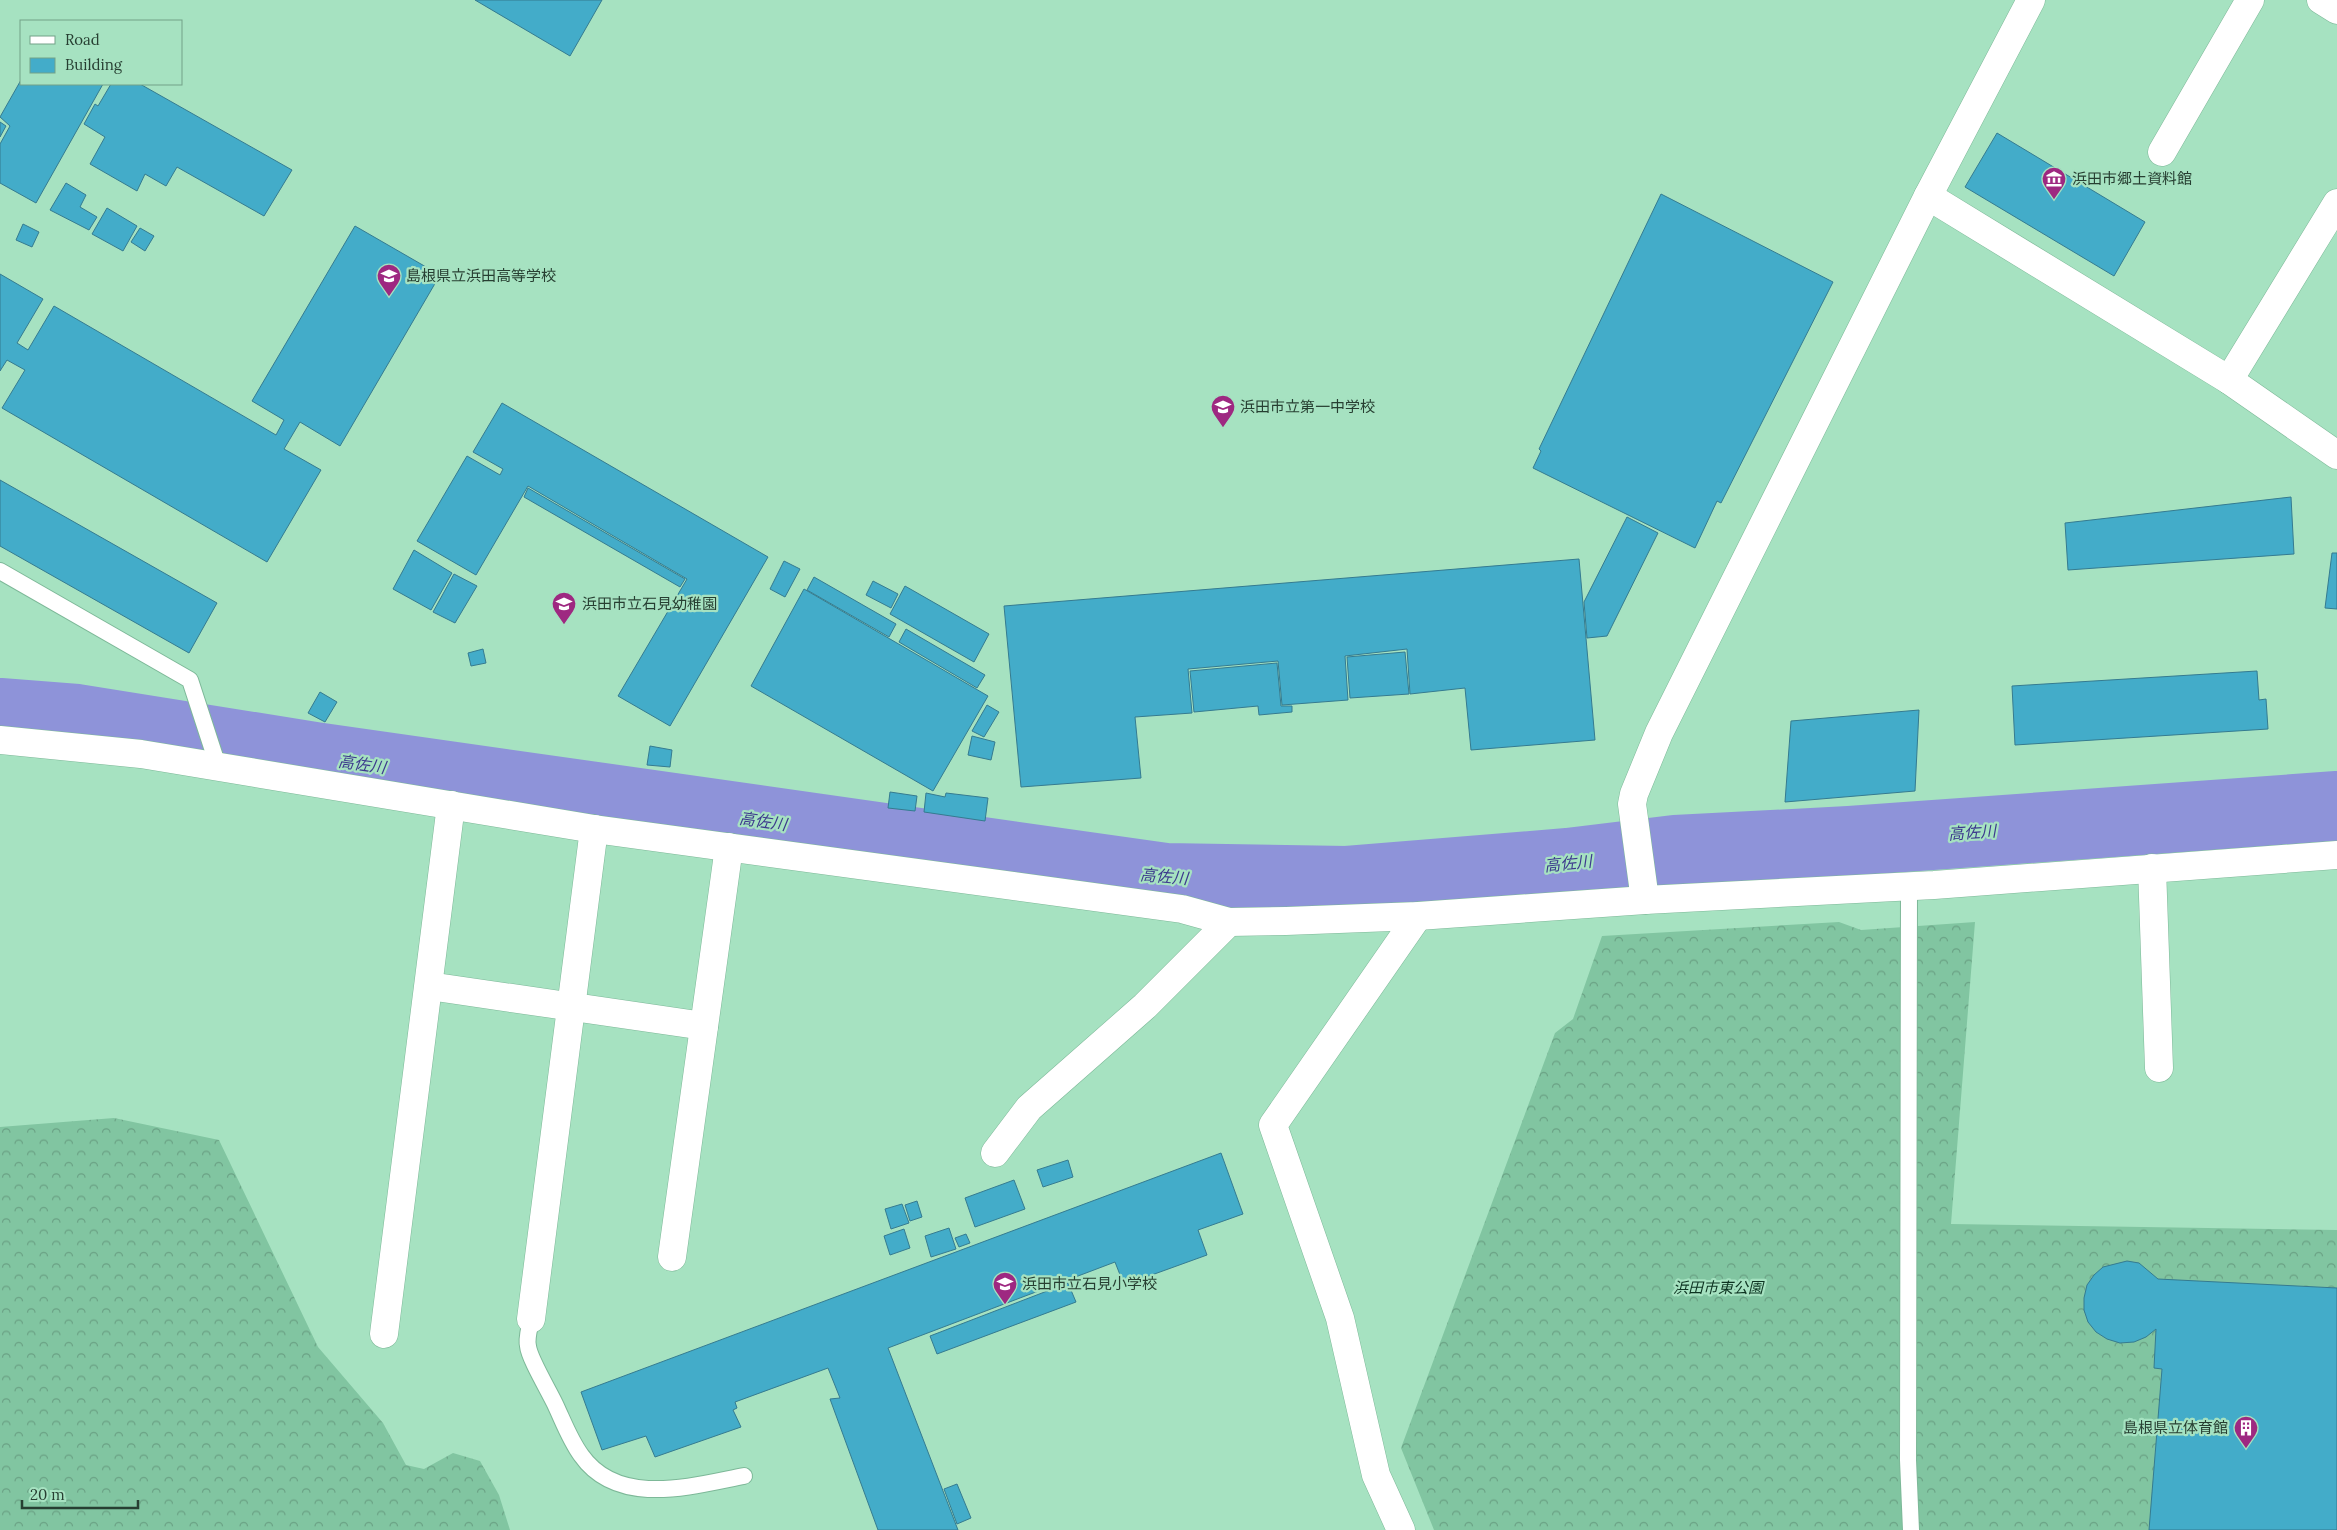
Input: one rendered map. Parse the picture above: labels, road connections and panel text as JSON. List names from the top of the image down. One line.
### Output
{"water":["高佐川"],"parks":["浜田市東公園"],"places":{"museum":["浜田市郷土資料館"],"school or university":["島根県立浜田高等学校","浜田市立第一中学校","浜田市立石見幼稚園","浜田市立石見小学校"],"building":["島根県立体育館"]},"legend":["Road","Building"],"scale_bar":"20 m"}
